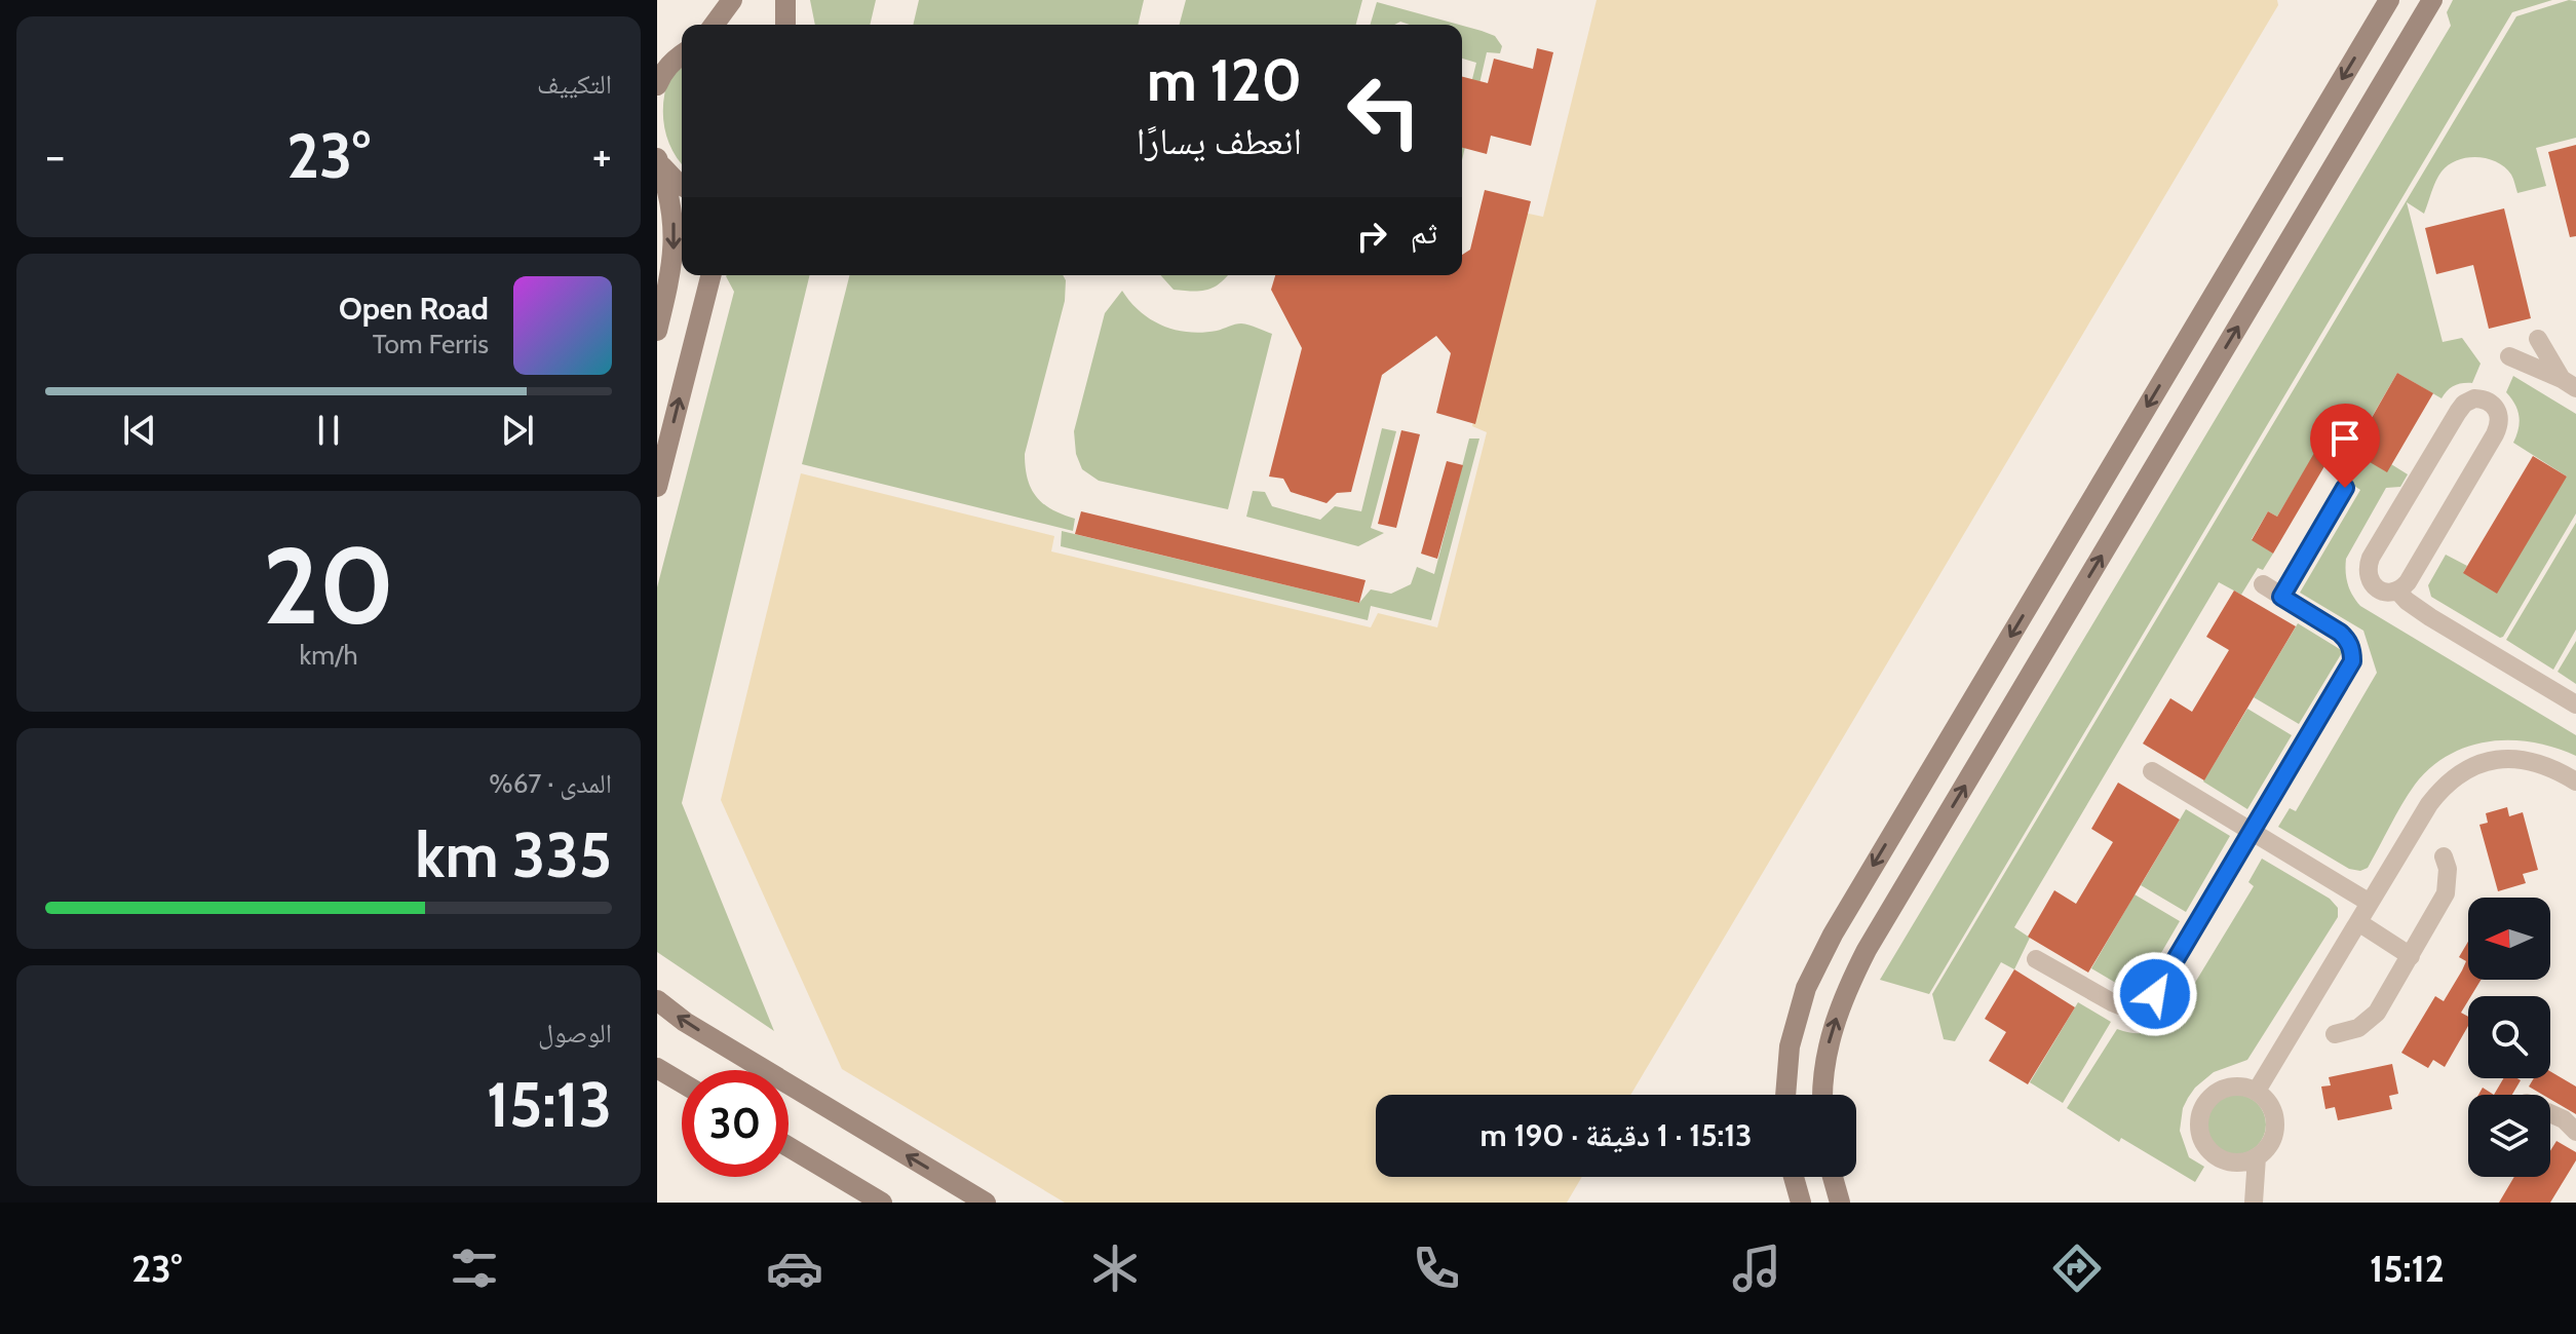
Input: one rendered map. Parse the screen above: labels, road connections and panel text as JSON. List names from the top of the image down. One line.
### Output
{"north":"left","page":{"tile":["التكييف",["20","km/h"],["المدى · 67%","335 km"],["الوصول","15:13"]],"turn":["120 m","انعطف يسارًا"],"heat":["−","23°","+"],"then":"ثم","song":["Open Road","Tom Ferris"],"limit":"30","trip":"15:13 · 1 دقيقة · 190 m","tabs":["15:12","23°"]}}
